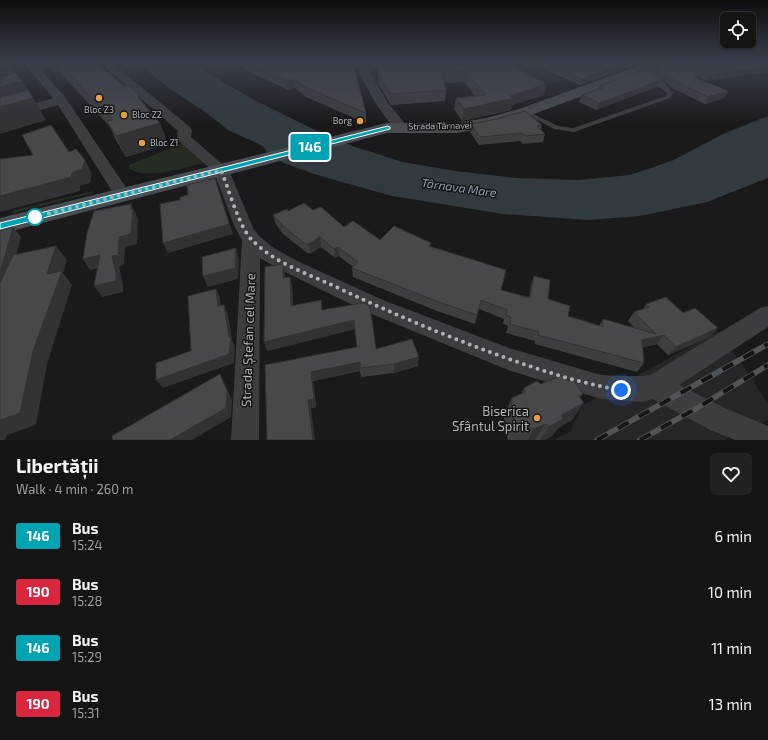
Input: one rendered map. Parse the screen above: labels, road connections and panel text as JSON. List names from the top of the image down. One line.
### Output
{"streets":{"street":["Strada Târnavei","Strada Ștefan cel Mare"]},"water":["Târnava Mare"],"places":["Bloc Z3","Bloc Z2","Borg","Bloc Z1","Biserica Sfântul Spirit"],"lines":["bus line 146"],"page":{"on_map":"146","heading":["Libertății","Walk · 4 min · 260 m"],"list":[{"mark":"146","name":"Bus","note":"15:24","value":"6 min"},{"mark":"190","name":"Bus","note":"15:28","value":"10 min"},{"mark":"146","name":"Bus","note":"15:29","value":"11 min"},{"mark":"190","name":"Bus","note":"15:31","value":"13 min"}]}}
